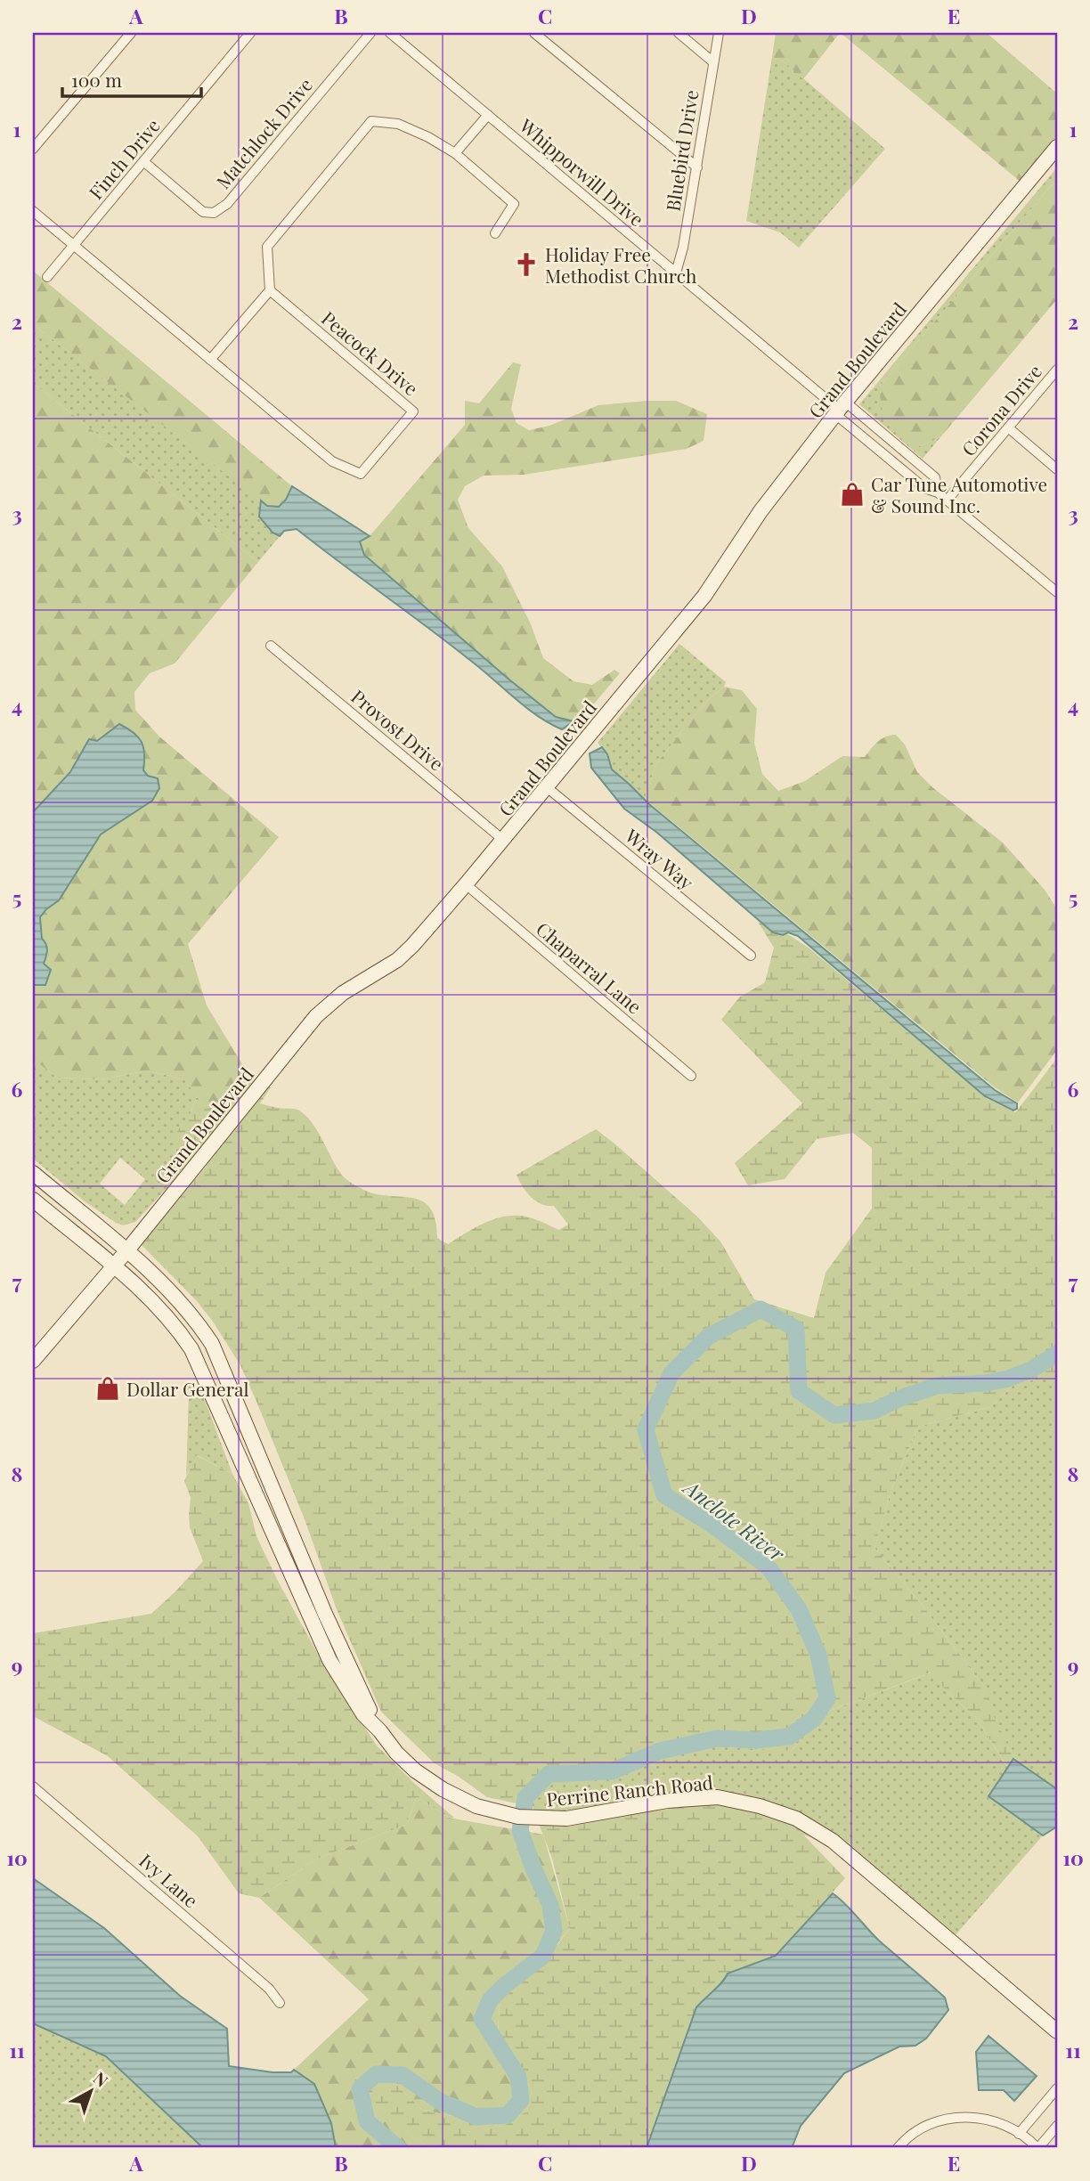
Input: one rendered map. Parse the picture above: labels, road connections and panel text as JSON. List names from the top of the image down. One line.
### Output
{"streets":{"street":["Matchlock Drive","Bluebird Drive","Finch Drive","Whipporwill Drive","Peacock Drive","Grand Boulevard","Corona Drive","Provost Drive","Wray Way","Chaparral Lane","Perrine Ranch Road","Ivy Lane"]},"crossings":[["Matchlock Drive","Finch Drive"],["Bluebird Drive","Whipporwill Drive"],["Finch Drive","Peacock Drive"],["Whipporwill Drive","Grand Boulevard"],["Grand Boulevard","Provost Drive"],["Grand Boulevard","Wray Way"],["Grand Boulevard","Chaparral Lane"],["Grand Boulevard","Perrine Ranch Road"]],"water":["Anclote River"],"places":{"church":["Holiday Free Methodist Church"],"shop":["Car Tune Automotive & Sound Inc.","Dollar General"]},"scale_bar":"100 m","north":"top right","grid":{"columns":["A","B","C","D","E"],"rows":["1","2","3","4","5","6","7","8","9","10","11"]}}
